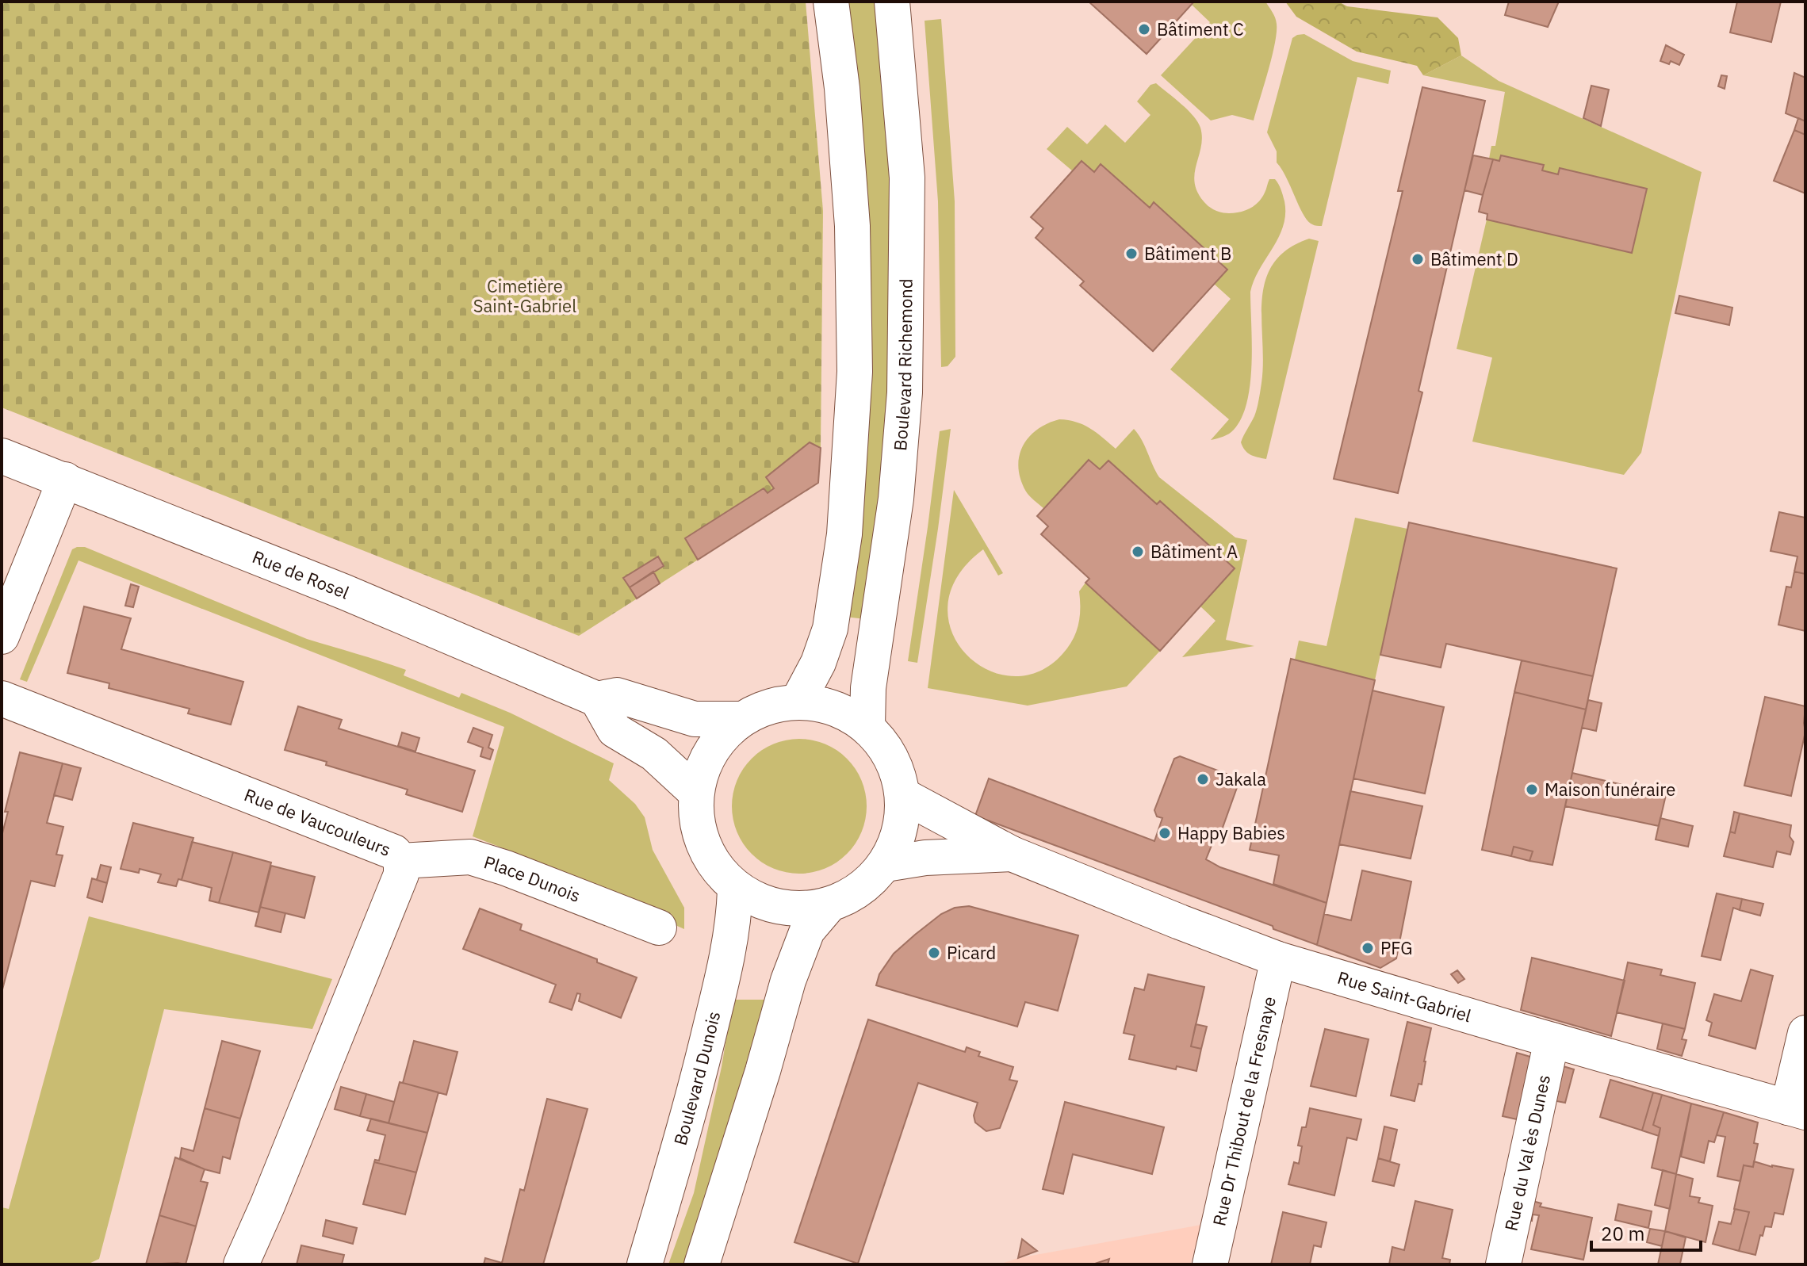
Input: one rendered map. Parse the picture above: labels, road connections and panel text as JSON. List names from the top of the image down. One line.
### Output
{"streets":{"street":["Boulevard Richemond","Rue de Rosel","Rue de Vaucouleurs","Place Dunois","Rue Saint-Gabriel","Boulevard Dunois","Rue Dr Thibout de la Fresnaye","Rue du Val ès Dunes"]},"crossings":[["Boulevard Richemond","Rue de Rosel"],["Boulevard Richemond","Rue Saint-Gabriel"],["Boulevard Richemond","Boulevard Dunois"],["Rue de Rosel","Rue Saint-Gabriel"],["Rue de Rosel","Boulevard Dunois"],["Rue de Vaucouleurs","Place Dunois"],["Rue Saint-Gabriel","Boulevard Dunois"],["Rue Saint-Gabriel","Rue Dr Thibout de la Fresnaye"],["Rue Saint-Gabriel","Rue du Val ès Dunes"]],"parks":["Cimetière Saint-Gabriel"],"places":["Bâtiment C","Bâtiment B","Bâtiment D","Bâtiment A","Jakala","Maison funéraire","Happy Babies","PFG","Picard"],"scale_bar":"20 m"}
